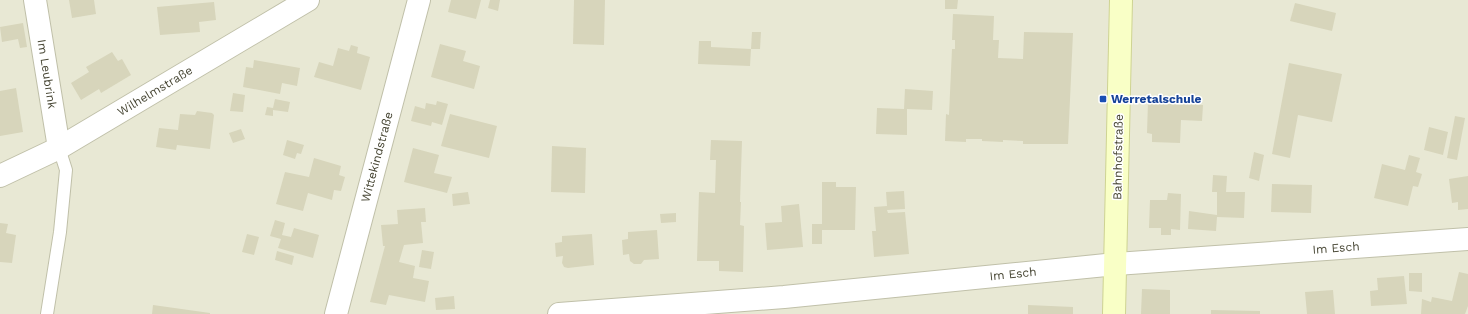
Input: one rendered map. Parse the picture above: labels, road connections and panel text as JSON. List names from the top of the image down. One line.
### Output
{"streets":{"street":["Im Leubrink","Wilhelmstraße","Wittekindstraße","Bahnhofstraße","Im Esch"]},"crossings":[["Im Leubrink","Wilhelmstraße"],["Bahnhofstraße","Im Esch"]],"places":{"transit":["Werretalschule"]}}
